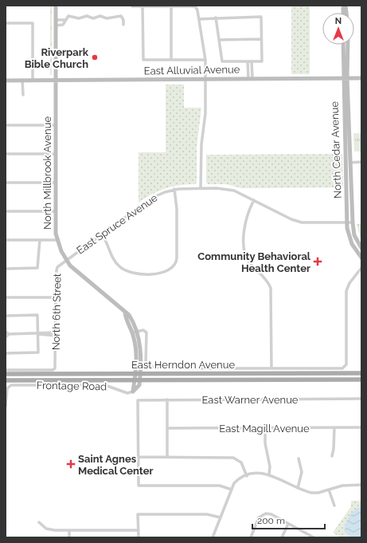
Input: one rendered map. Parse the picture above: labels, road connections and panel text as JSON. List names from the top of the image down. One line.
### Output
{"streets":{"main road":["East Alluvial Avenue","North Cedar Avenue","North Millbrook Avenue","East Herndon Avenue"],"street":["East Spruce Avenue","North 6th Street","Frontage Road","East Warner Avenue","East Magill Avenue"]},"crossings":[["East Alluvial Avenue","North Cedar Avenue"],["East Alluvial Avenue","North Millbrook Avenue"],["North Cedar Avenue","East Spruce Avenue"],["North Millbrook Avenue","East Spruce Avenue"],["North Millbrook Avenue","North 6th Street"],["North Millbrook Avenue","East Herndon Avenue"],["North Millbrook Avenue","Frontage Road"],["East Spruce Avenue","North 6th Street"]],"places":{"other":["Riverpark Bible Church"],"health":["Community Behavioral Health Center","Saint Agnes Medical Center"]},"scale_bar":"200 m","north":"top"}
